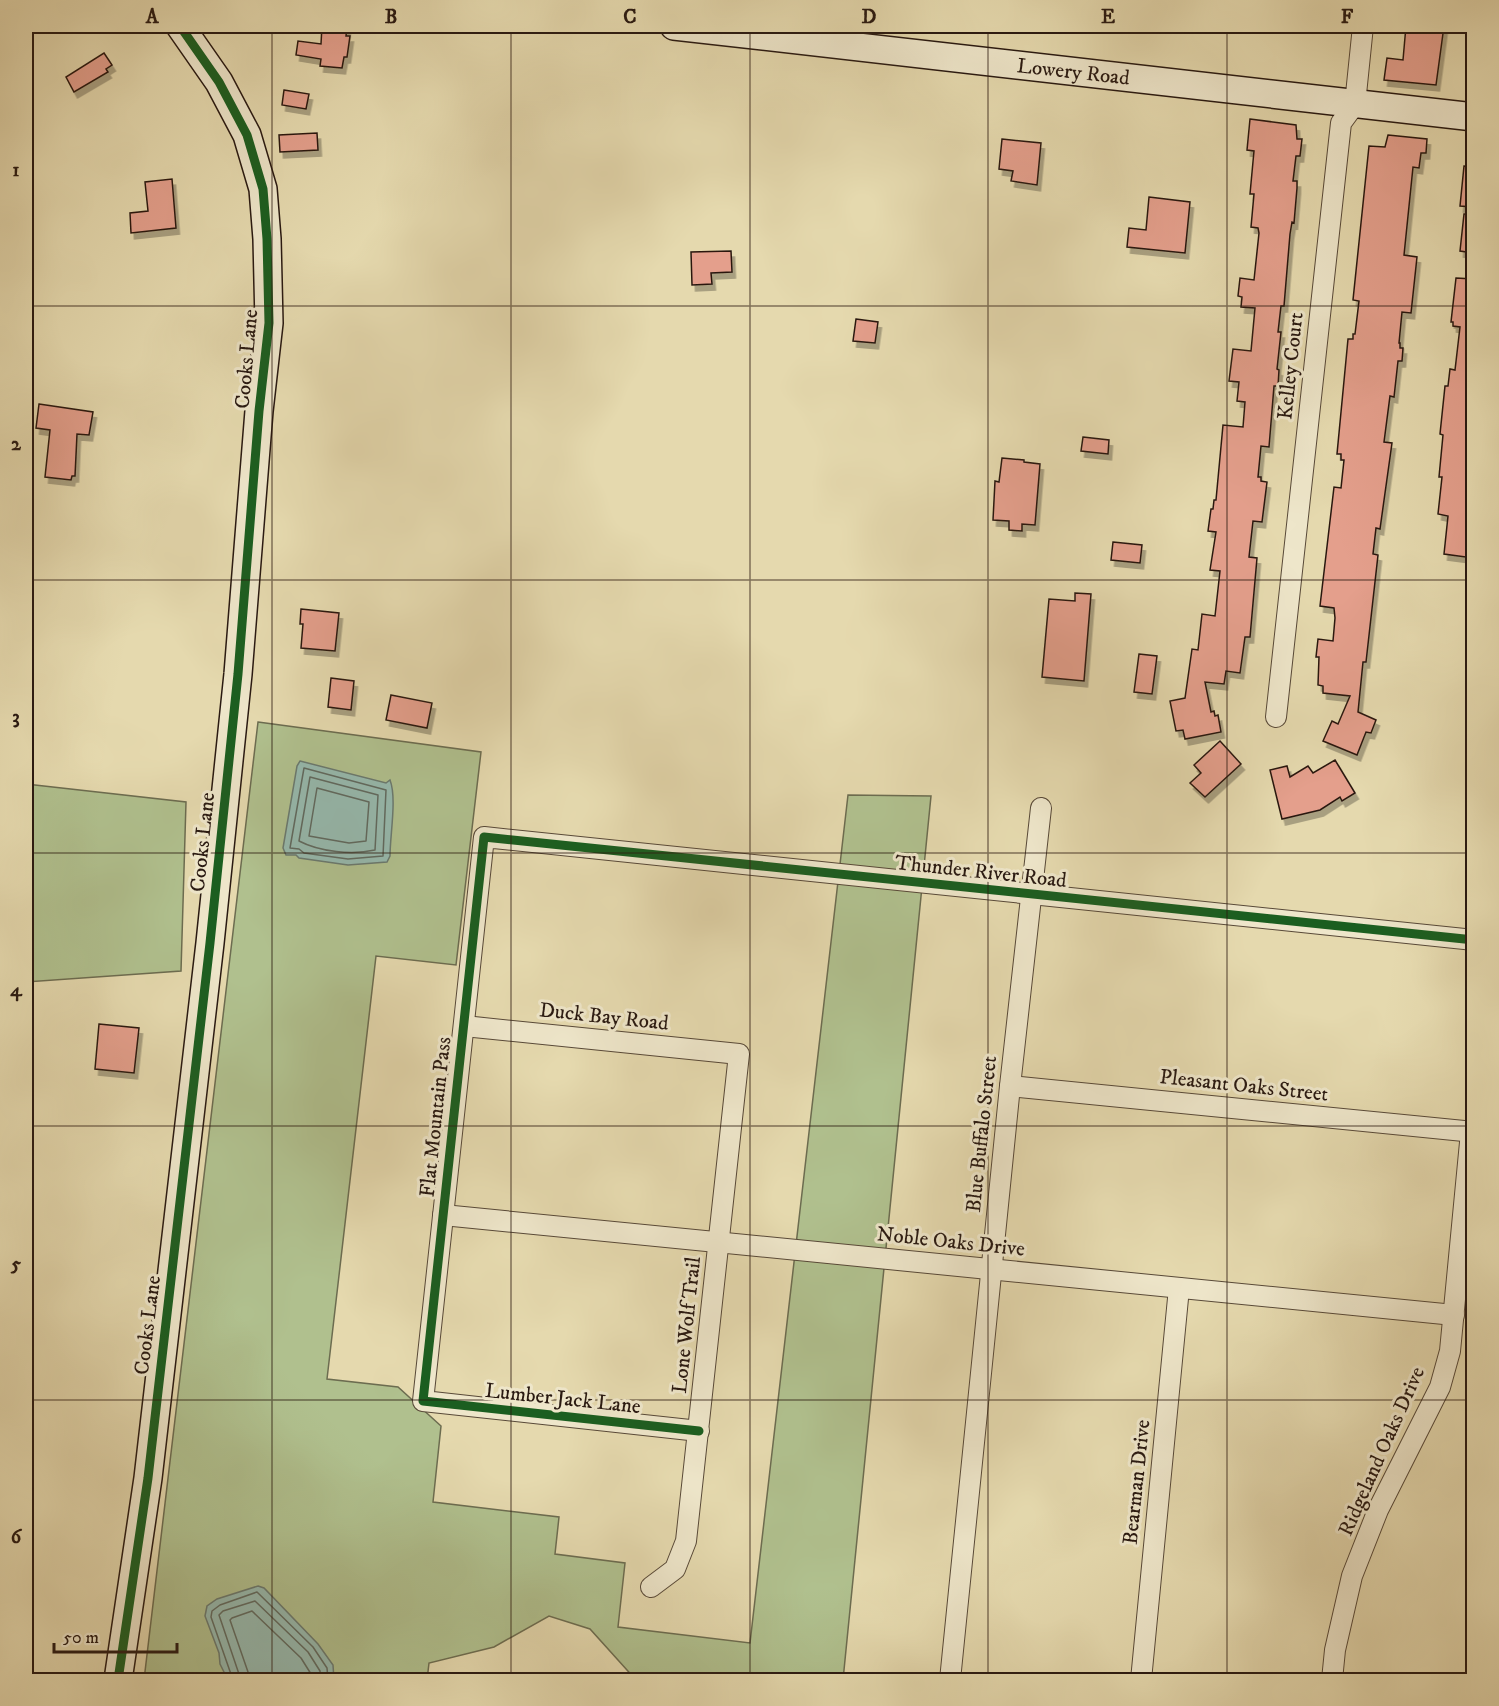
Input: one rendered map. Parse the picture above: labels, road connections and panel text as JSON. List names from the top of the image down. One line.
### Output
{"streets":{"street":["Lowery Road","Cooks Lane","Kelley Court","Thunder River Road","Duck Bay Road","Pleasant Oaks Street","Flat Mountain Pass","Blue Buffalo Street","Noble Oaks Drive","Lone Wolf Trail","Lumber Jack Lane","Ridgeland Oaks Drive","Bearman Drive"]},"crossings":[["Lowery Road","Kelley Court"],["Thunder River Road","Flat Mountain Pass"],["Thunder River Road","Blue Buffalo Street"],["Duck Bay Road","Flat Mountain Pass"],["Duck Bay Road","Lone Wolf Trail"],["Pleasant Oaks Street","Blue Buffalo Street"],["Pleasant Oaks Street","Ridgeland Oaks Drive"],["Flat Mountain Pass","Noble Oaks Drive"],["Flat Mountain Pass","Lumber Jack Lane"],["Blue Buffalo Street","Noble Oaks Drive"],["Noble Oaks Drive","Lone Wolf Trail"],["Noble Oaks Drive","Ridgeland Oaks Drive"],["Noble Oaks Drive","Bearman Drive"],["Lone Wolf Trail","Lumber Jack Lane"]],"scale_bar":"50 m","grid":{"columns":["A","B","C","D","E","F"],"rows":["1","2","3","4","5","6"]}}
